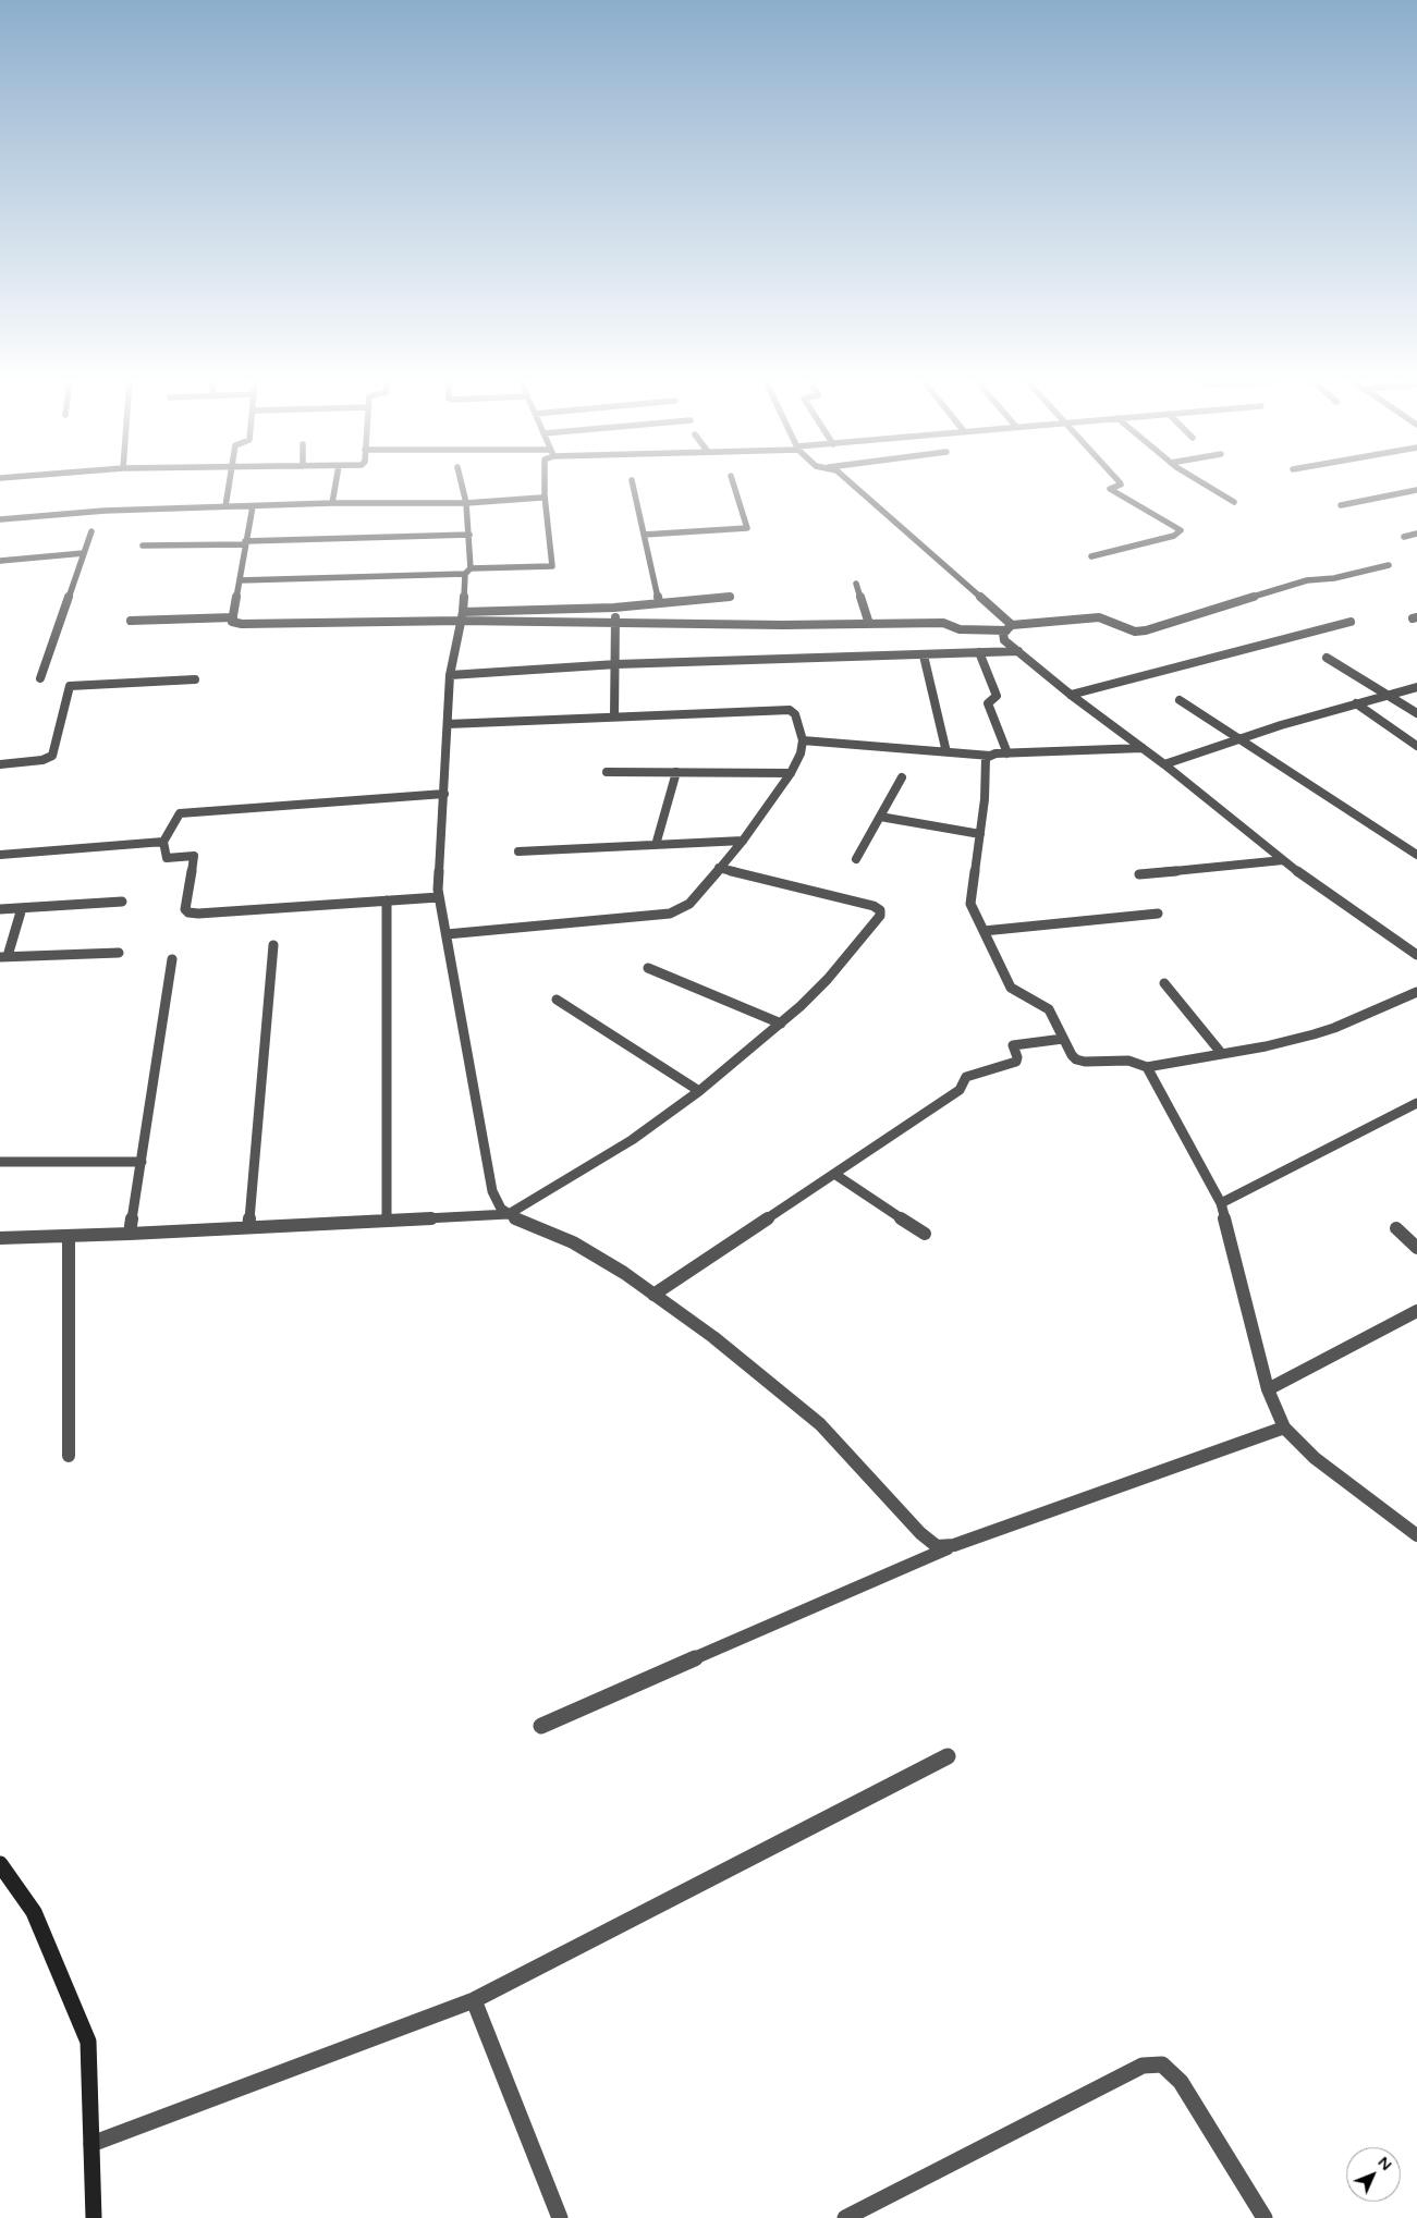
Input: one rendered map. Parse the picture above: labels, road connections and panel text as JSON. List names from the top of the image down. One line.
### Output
{"north":"top right"}
